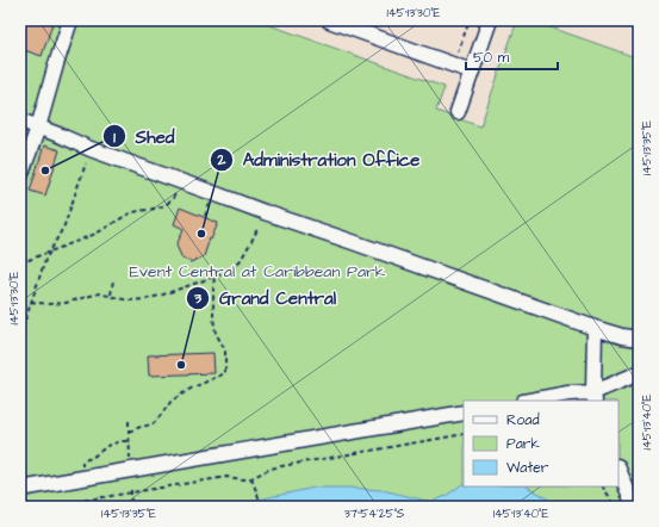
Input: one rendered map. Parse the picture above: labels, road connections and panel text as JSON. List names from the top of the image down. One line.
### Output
{"parks":["Event Central at Caribbean Park"],"places":["Shed","Administration Office","Grand Central"],"legend":["Road","Park","Water"],"scale_bar":"50 m","coordinates":["145°13'30\"E","145°13'35\"E","145°13'40\"E","37°54'25\"S"]}
